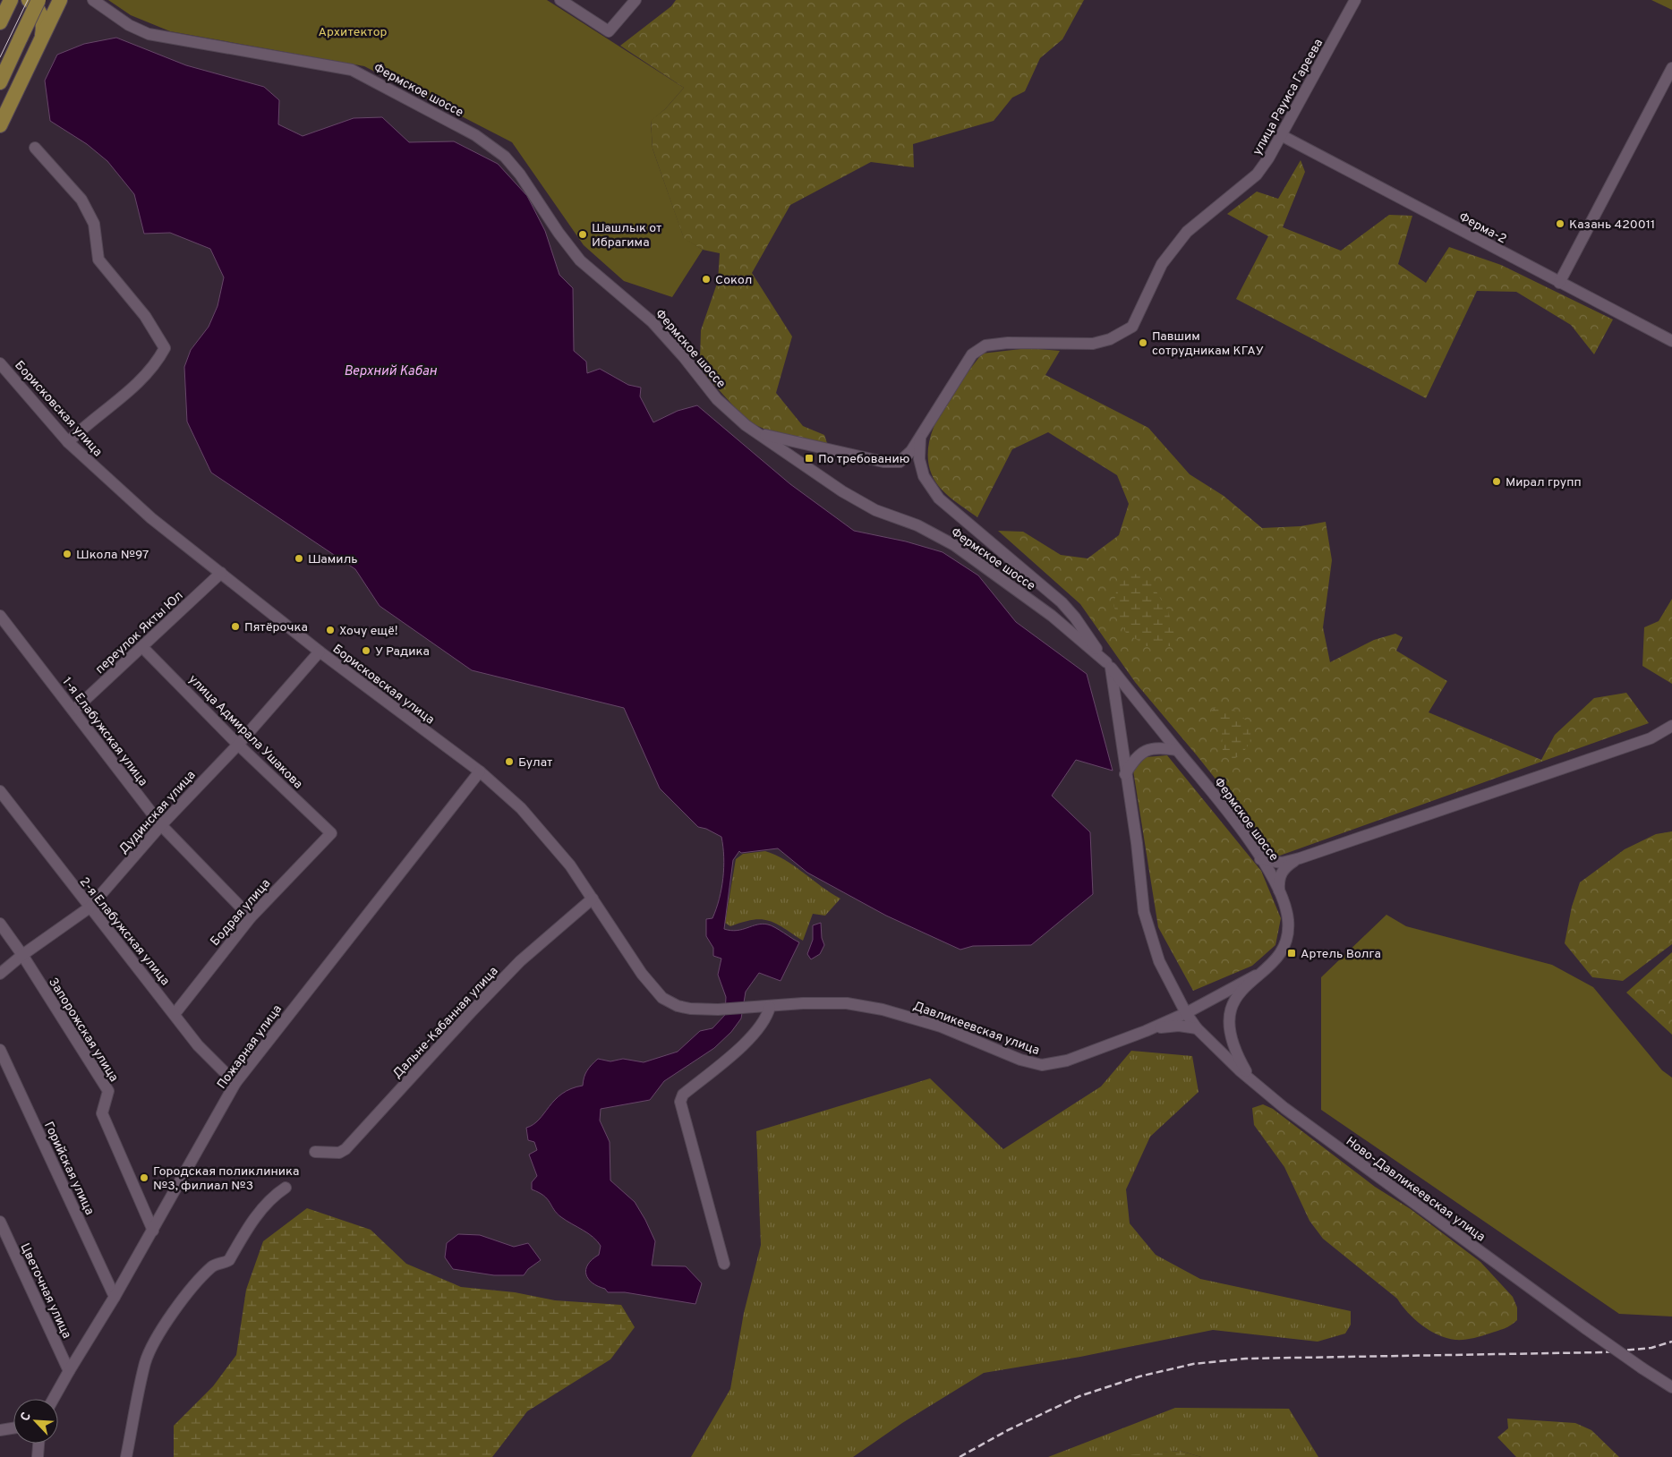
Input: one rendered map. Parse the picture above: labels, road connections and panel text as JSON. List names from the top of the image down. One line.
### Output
{"streets":{"street":["Фермское шоссе","улица Рауиса Гареева","Ферма-2","Борисковская улица","переулок Якты Юл","1-я Елабужская улица","улица Адмирала Ушакова","Дудинская улица","Бодрая улица","2-я Елабужская улица","Дальне-Кабанная улица","Давликеевская улица","Запорожская улица","Пожарная улица","Горийская улица","Ново-Давликеевская улица","Цветочная улица"]},"crossings":[["Фермское шоссе","улица Рауиса Гареева"],["Фермское шоссе","Давликеевская улица"],["Фермское шоссе","Ново-Давликеевская улица"],["улица Рауиса Гареева","Ферма-2"],["Борисковская улица","переулок Якты Юл"],["Борисковская улица","Дудинская улица"],["Борисковская улица","Дальне-Кабанная улица"],["Борисковская улица","Давликеевская улица"],["Борисковская улица","Пожарная улица"],["переулок Якты Юл","1-я Елабужская улица"],["переулок Якты Юл","улица Адмирала Ушакова"],["1-я Елабужская улица","Дудинская улица"],["1-я Елабужская улица","Бодрая улица"],["улица Адмирала Ушакова","Дудинская улица"],["улица Адмирала Ушакова","Бодрая улица"],["Дудинская улица","2-я Елабужская улица"],["Дудинская улица","Запорожская улица"],["Бодрая улица","2-я Елабужская улица"],["2-я Елабужская улица","Пожарная улица"],["Запорожская улица","Пожарная улица"],["Пожарная улица","Горийская улица"],["Пожарная улица","Цветочная улица"]],"water":["Верхний Кабан"],"parks":["Архитектор"],"places":{"other":["Казань 420011","Шашлык от Ибрагима","Сокол","Павшим сотрудникам КГАУ","Мирал групп","Школа №97","Шамиль","Пятёрочка","Хочу ещё!","У Радика","Булат","Городская поликлиника №3, филиал №3"],"transit":["По требованию","Артель Волга"]},"north":"top left"}
